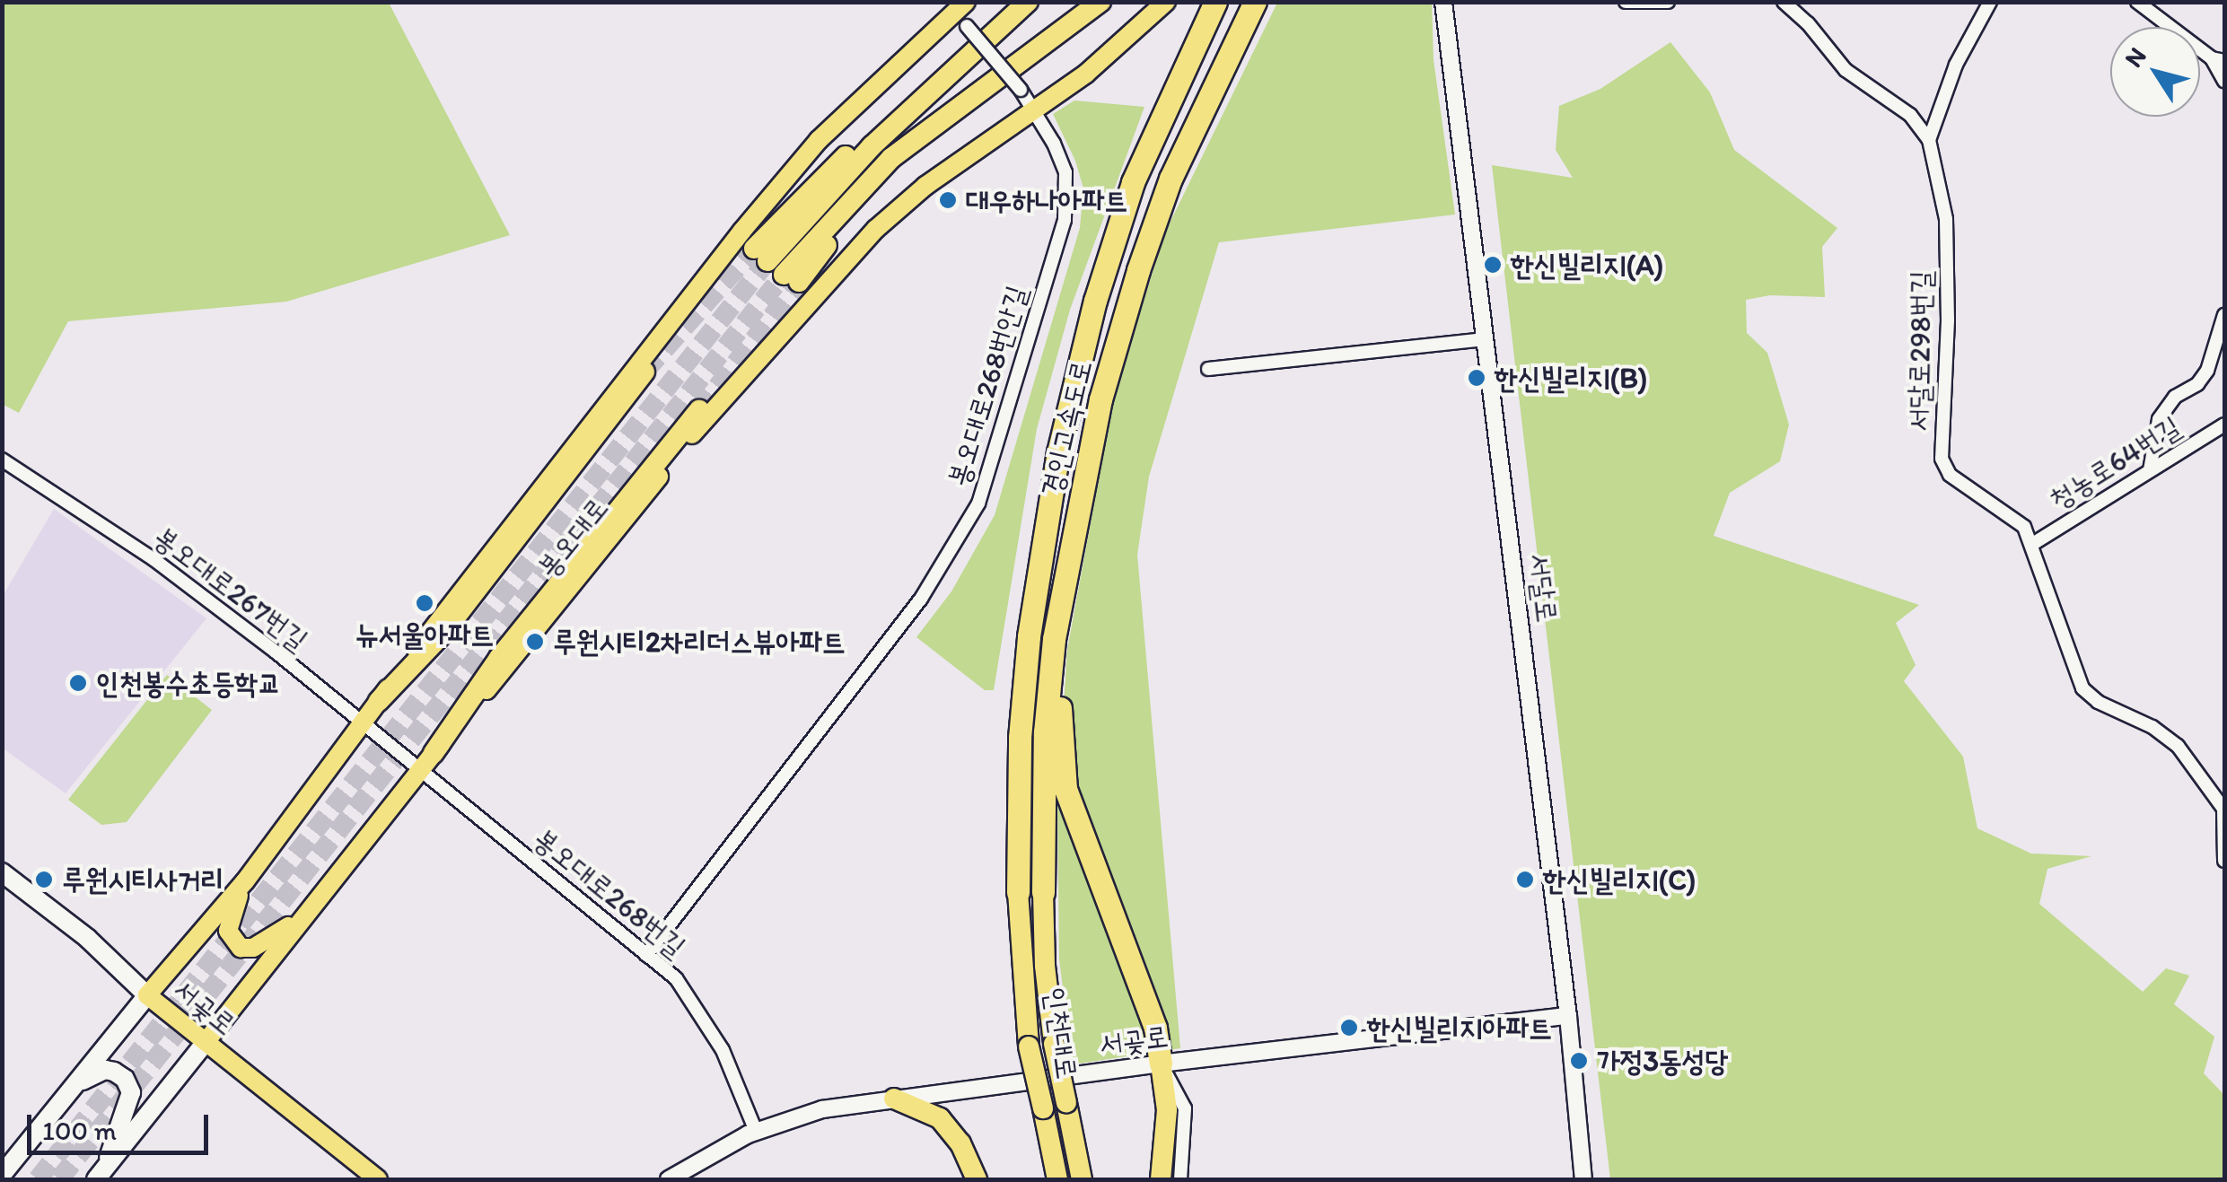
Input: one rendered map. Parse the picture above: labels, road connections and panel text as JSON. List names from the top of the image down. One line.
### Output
{"streets":{"highway":["경인고속도로","인천대로"],"main road":["봉오대로","서곶로"],"street":["서달로298번길","봉오대로268번안길","청농로64번길","서달로","봉오대로267번길","봉오대로268번길"]},"crossings":[["서달로298번길","청농로64번길"],["봉오대로268번안길","봉오대로"],["봉오대로268번안길","봉오대로268번길"],["경인고속도로","인천대로"],["봉오대로","봉오대로267번길"],["봉오대로","봉오대로268번길"],["봉오대로","서곶로"],["서달로","서곶로"],["봉오대로267번길","봉오대로268번길"],["봉오대로268번길","서곶로"]],"places":["대우하나아파트","한신빌리지(A)","한신빌리지(B)","뉴서울아파트","루원시티2차리더스뷰아파트","인천봉수초등학교","루원시티사거리","한신빌리지(C)","한신빌리지아파트","가정3동성당"],"scale_bar":"100 m","north":"top left"}
